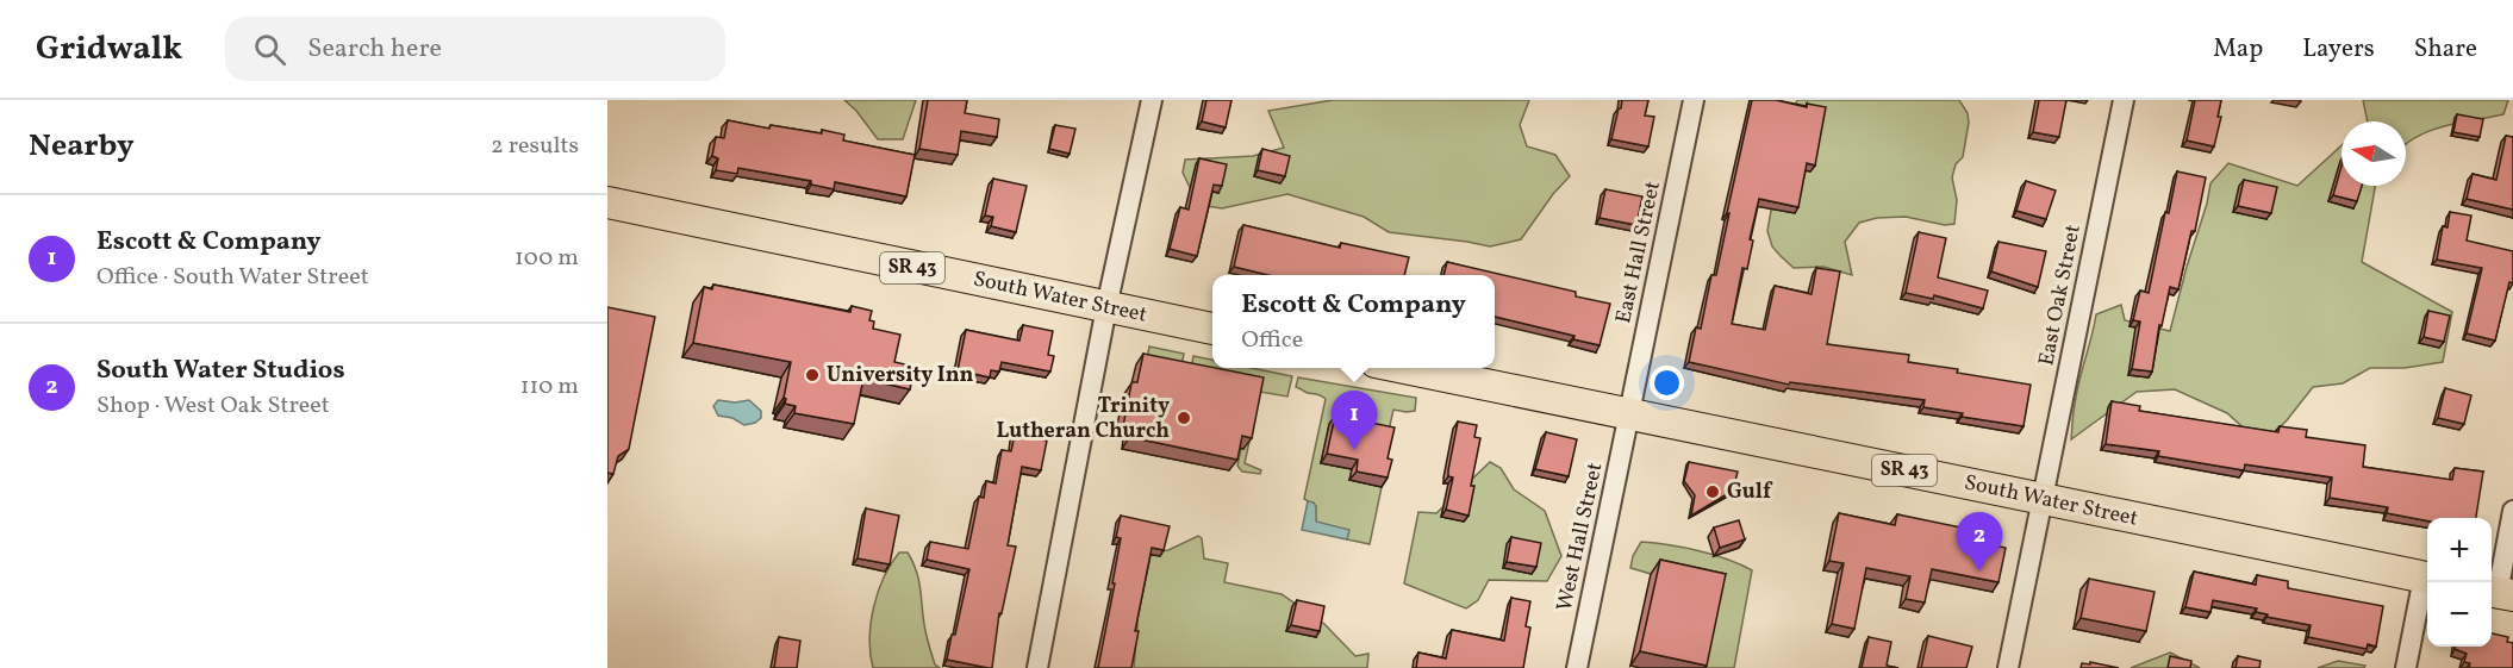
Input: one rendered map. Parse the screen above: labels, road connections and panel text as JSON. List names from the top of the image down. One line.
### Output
{"streets":{"main road":["SR 43","South Water Street"],"street":["East Hall Street","East Oak Street","West Hall Street"]},"crossings":[["East Hall Street","South Water Street"],["East Hall Street","West Hall Street"],["East Oak Street","South Water Street"],["South Water Street","West Hall Street"]],"places":["University Inn","Trinity Lutheran Church","Gulf"],"north":"left","page":{"header":"Gridwalk","search":"Search here","nav":["Map","Layers","Share"],"heading":["Nearby","2 results"],"list":[{"mark":"1","name":"Escott & Company","note":"Office · South Water Street","value":"100 m"},{"mark":"2","name":"South Water Studios","note":"Shop · West Oak Street","value":"110 m"}],"popup":["Escott & Company","Office"],"pins":["1","2"],"map_buttons":["+","−"]}}
